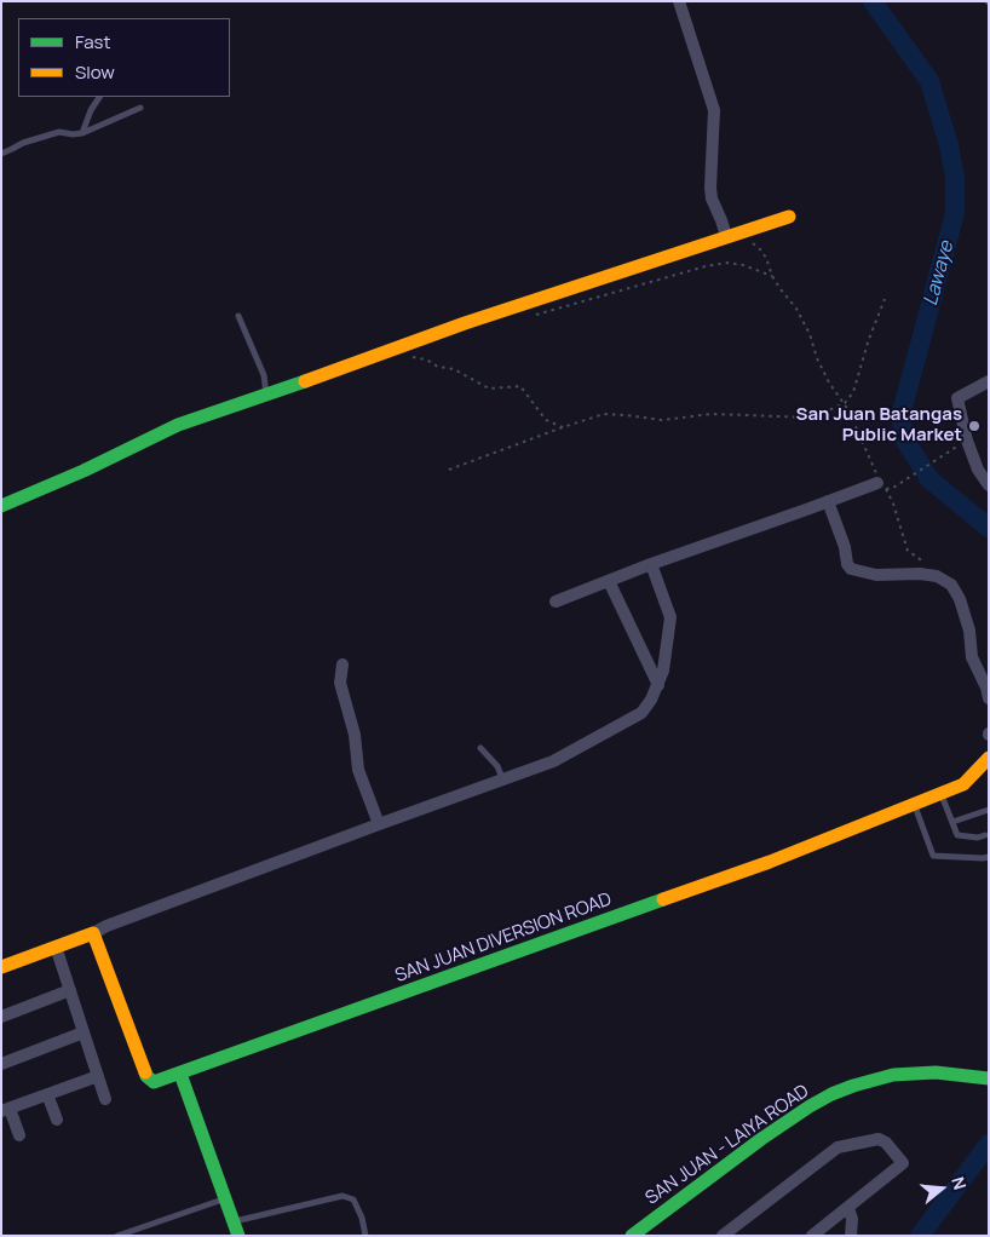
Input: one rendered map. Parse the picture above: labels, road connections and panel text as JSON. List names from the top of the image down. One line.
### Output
{"streets":{"street":["SAN JUAN DIVERSION ROAD","SAN JUAN - LAIYA ROAD"]},"water":["Lawaye"],"places":["San Juan Batangas Public Market"],"legend":["Fast","Slow"],"north":"right"}
